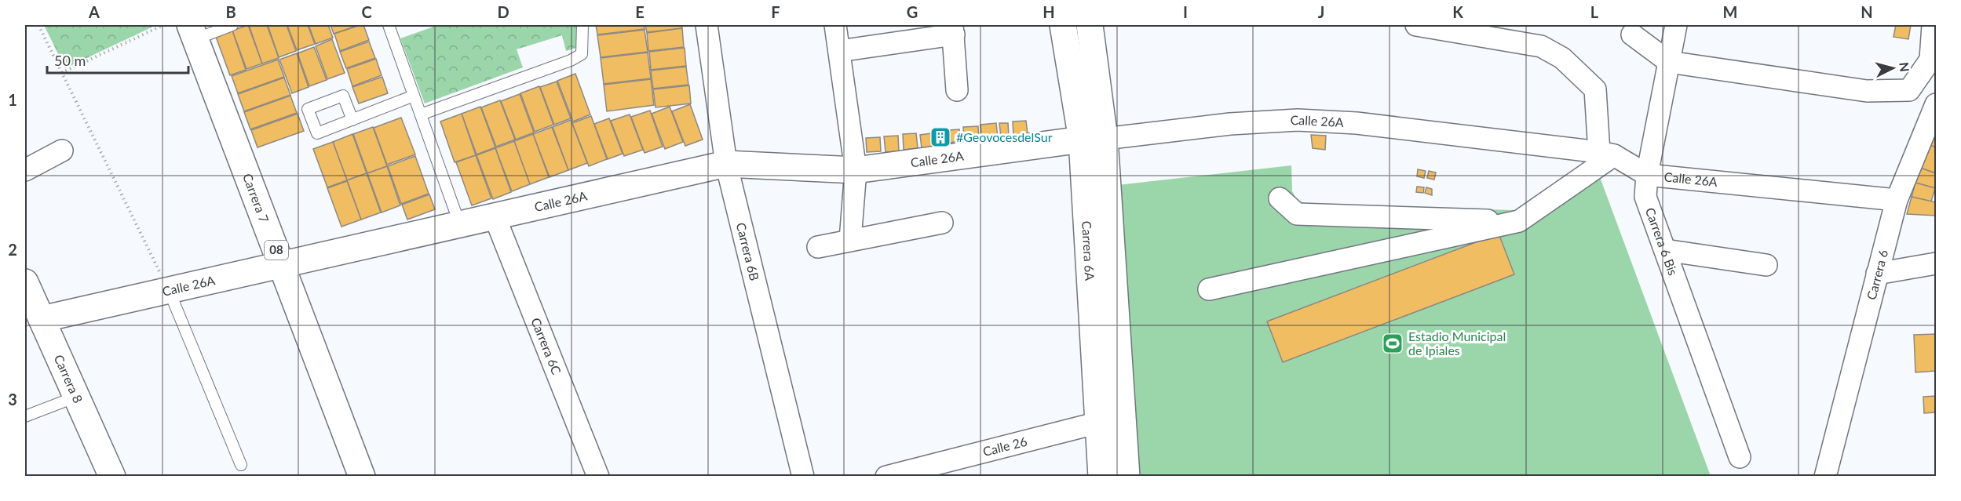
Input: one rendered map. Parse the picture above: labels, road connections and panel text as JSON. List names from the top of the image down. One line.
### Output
{"streets":{"street":["Calle 26A","Carrera 7","Carrera 6 Bis","08","Carrera 6A","Carrera 6B","Carrera 6","Carrera 6C","Carrera 8","Calle 26"]},"crossings":[["Calle 26A","Carrera 7"],["Calle 26A","Carrera 6 Bis"],["Calle 26A","Carrera 6A"],["Calle 26A","Carrera 6B"],["Calle 26A","Carrera 6"],["Calle 26A","Carrera 6C"],["Calle 26A","Carrera 8"],["Carrera 6A","Calle 26"]],"places":{"building":["#GeovocesdelSur"],"sports":["Estadio Municipal de Ipiales"]},"scale_bar":"50 m","north":"right","grid":{"columns":["A","B","C","D","E","F","G","H","I","J","K","L","M","N"],"rows":["1","2","3"]}}
